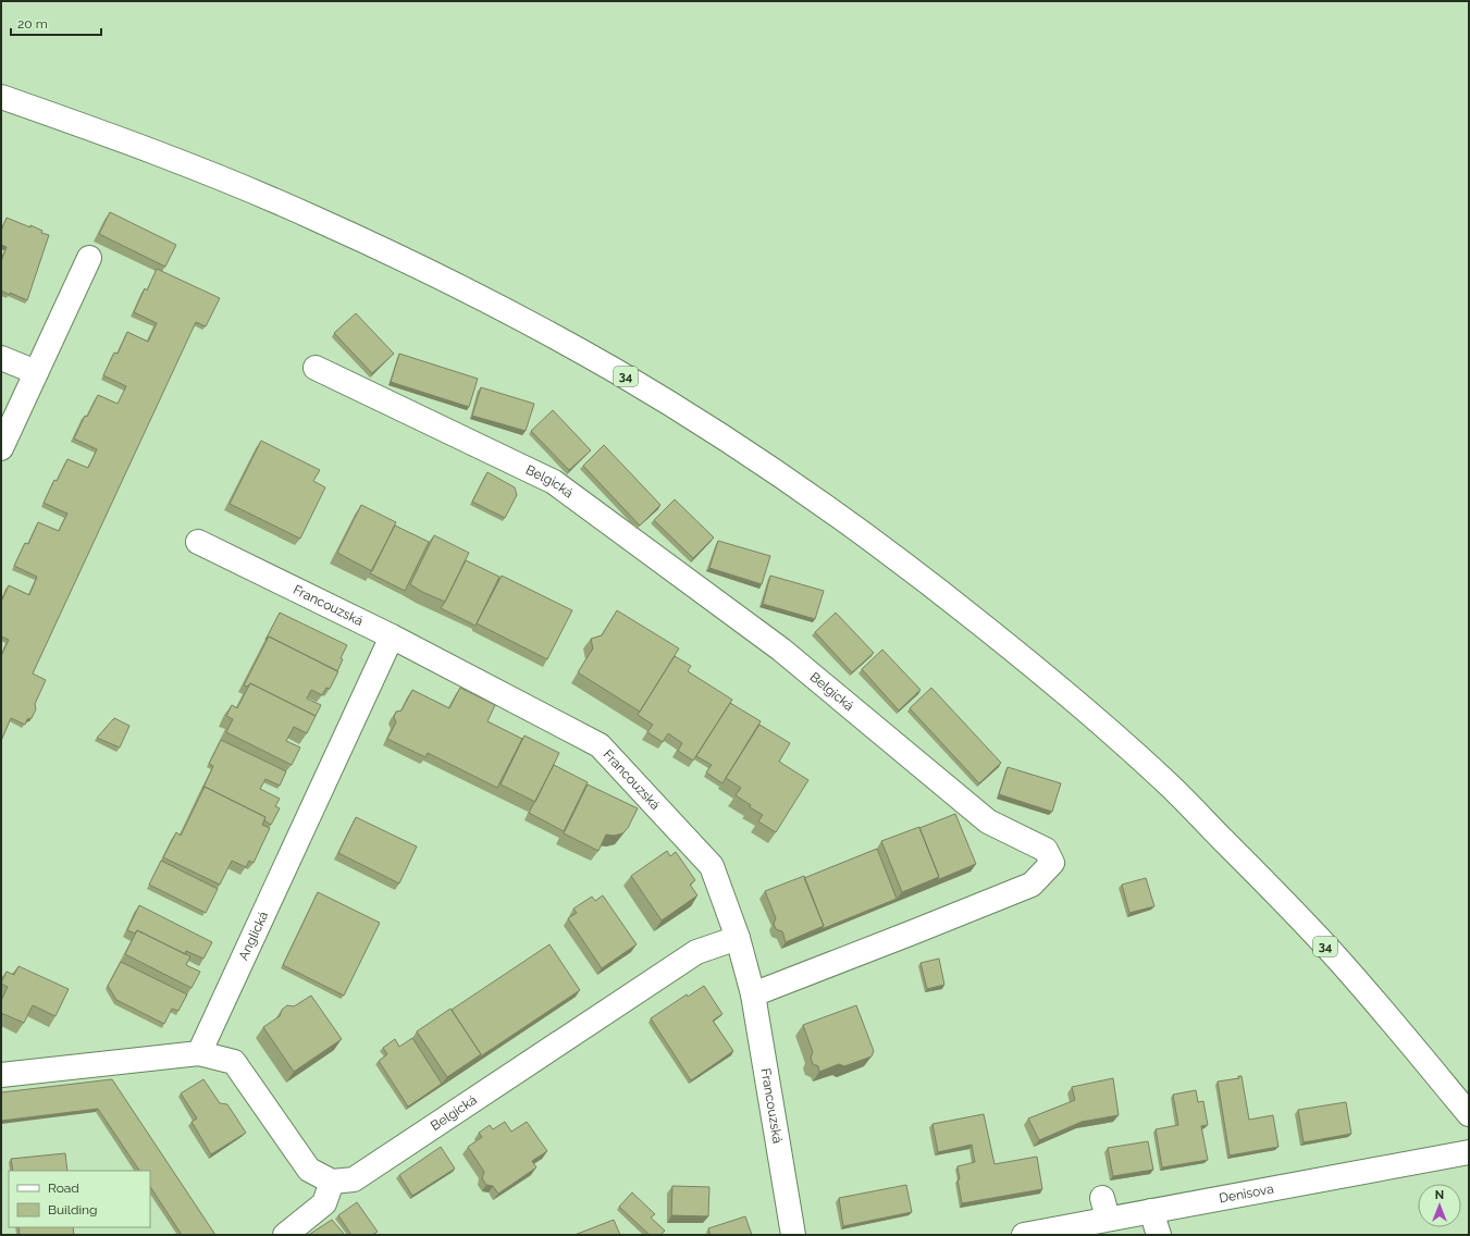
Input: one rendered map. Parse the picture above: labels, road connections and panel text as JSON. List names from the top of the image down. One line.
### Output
{"streets":{"street":["34","Belgická","Francouzská","Anglická","Denisova"]},"crossings":[["Belgická","Francouzská"],["Francouzská","Anglická"]],"legend":["Road","Building"],"scale_bar":"20 m","north":"top"}
